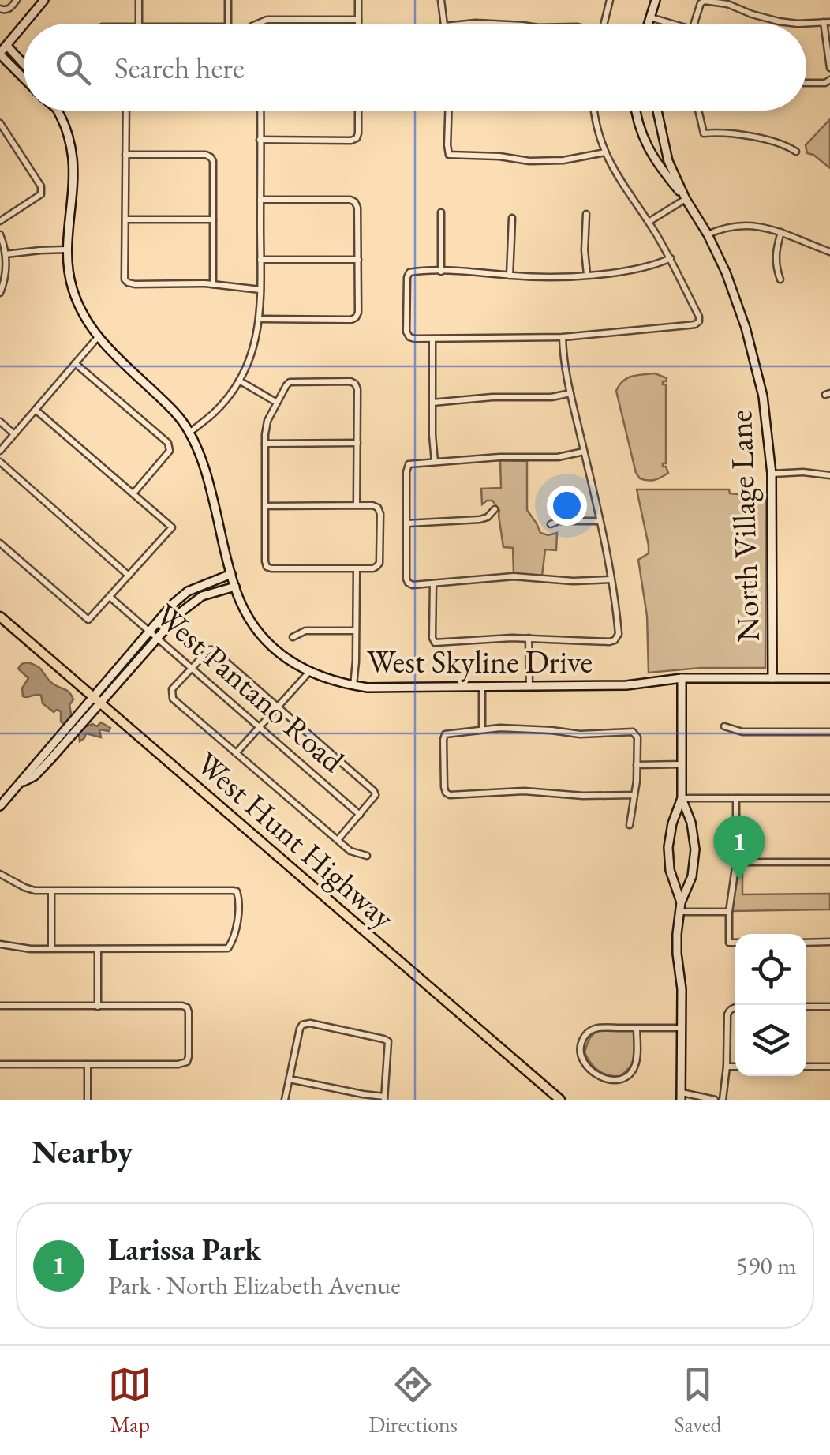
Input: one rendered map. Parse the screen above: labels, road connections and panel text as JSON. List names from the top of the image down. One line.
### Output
{"streets":{"main road":["West Hunt Highway"],"street":["North Village Lane","West Skyline Drive","West Pantano Road"]},"crossings":[["North Village Lane","West Skyline Drive"]],"page":{"search":"Search here","pins":"1","heading":"Nearby","list":[{"mark":"1","name":"Larissa Park","note":"Park · North Elizabeth Avenue","value":"590 m"}],"nav":["Map","Directions","Saved"]}}
